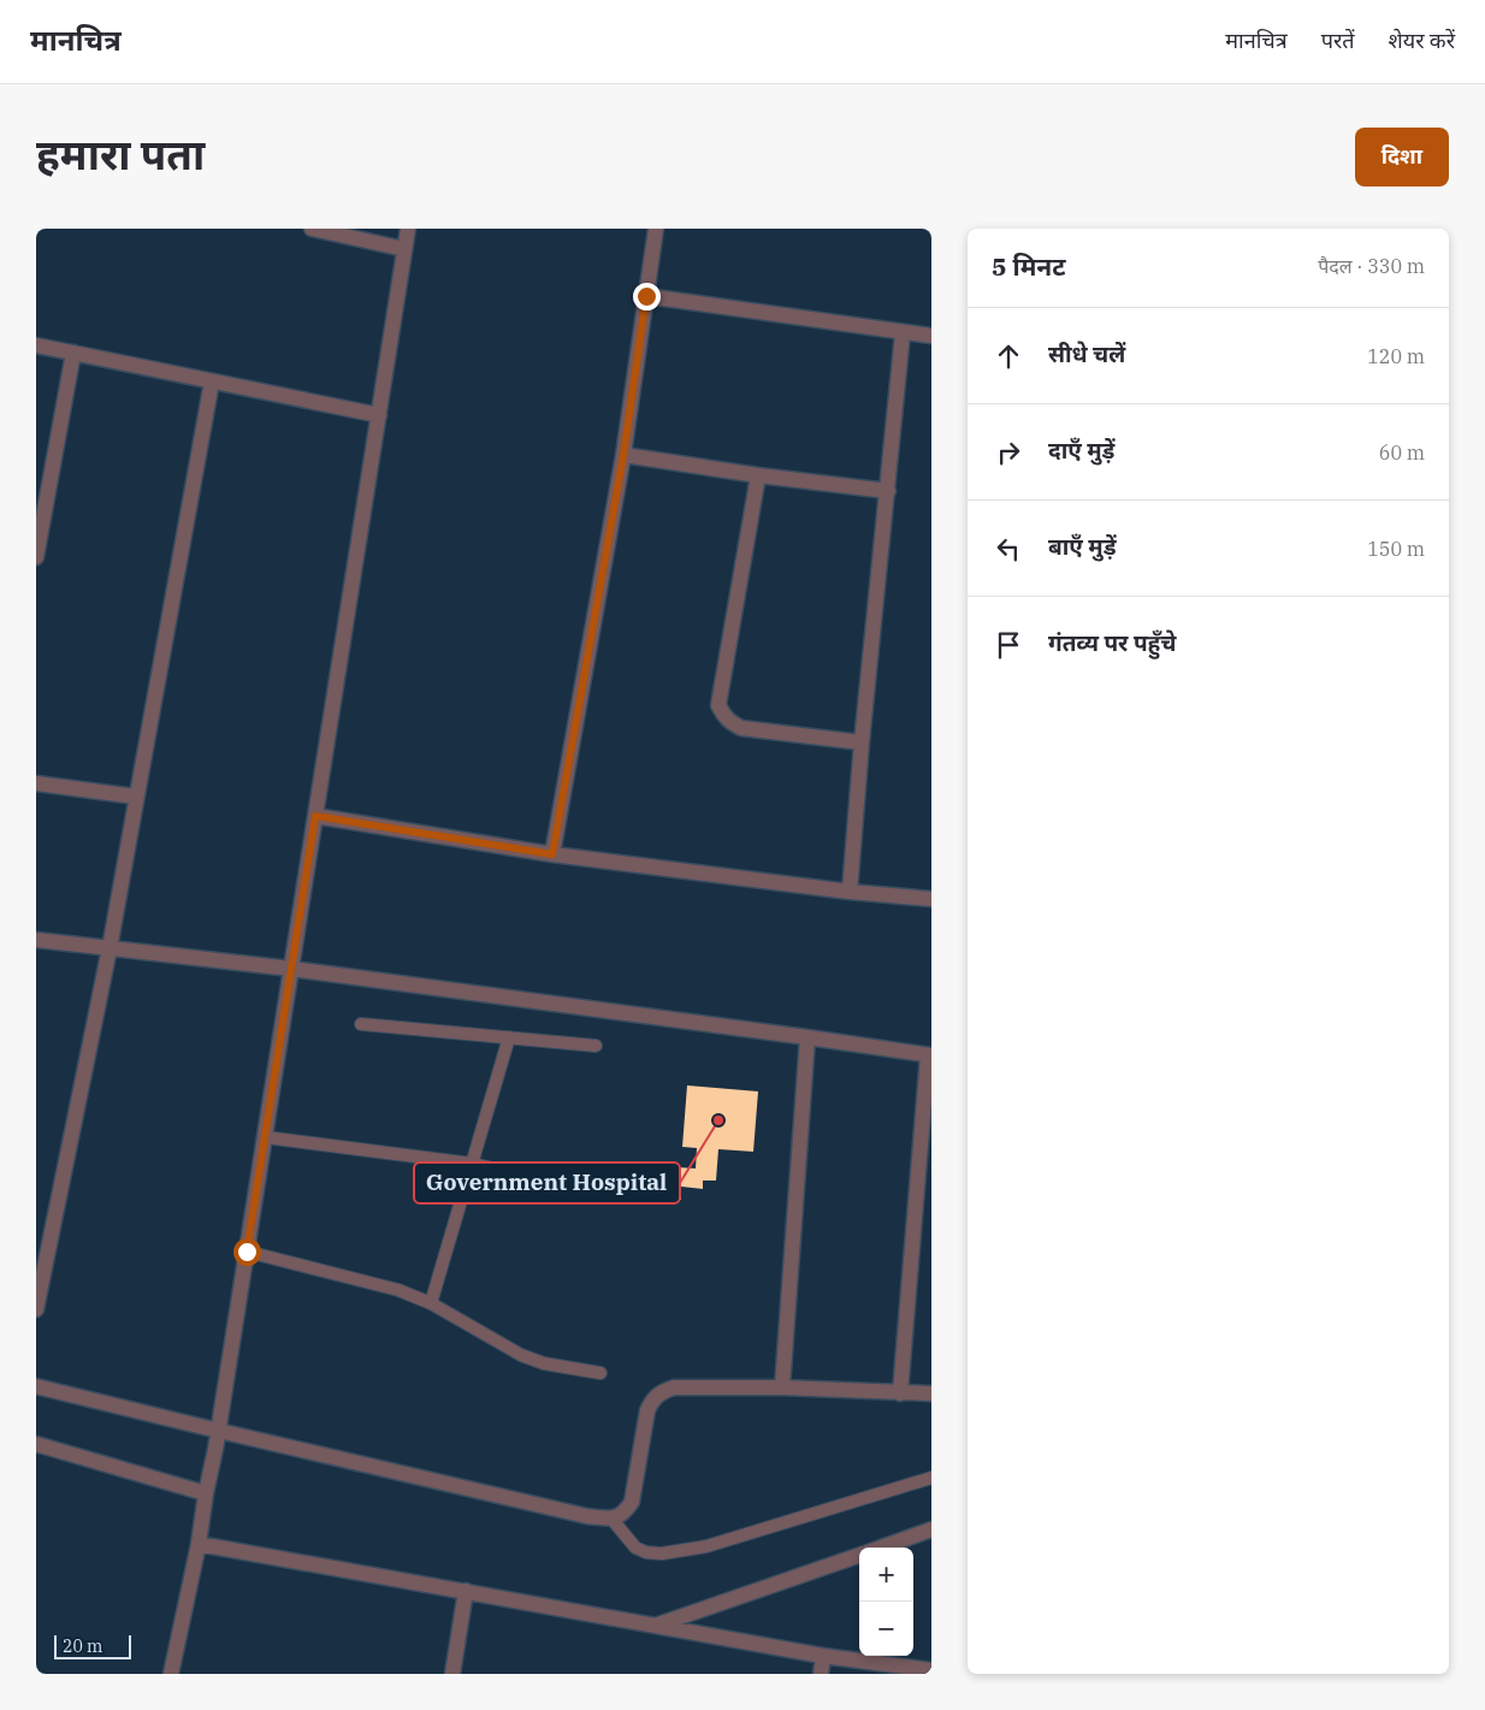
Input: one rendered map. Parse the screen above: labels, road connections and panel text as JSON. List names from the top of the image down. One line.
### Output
{"places":["Government Hospital"],"scale_bar":"20 m","page":{"header":"मानचित्र","nav":["मानचित्र","परतें","शेयर करें"],"title":"हमारा पता","buttons":"दिशा","heading":["5 मिनट","पैदल · 330 m"],"list":[["सीधे चलें","120 m"],["दाएँ मुड़ें","60 m"],["बाएँ मुड़ें","150 m"],"गंतव्य पर पहुँचे"],"map_buttons":["+","−"],"scale":"20 m"}}
